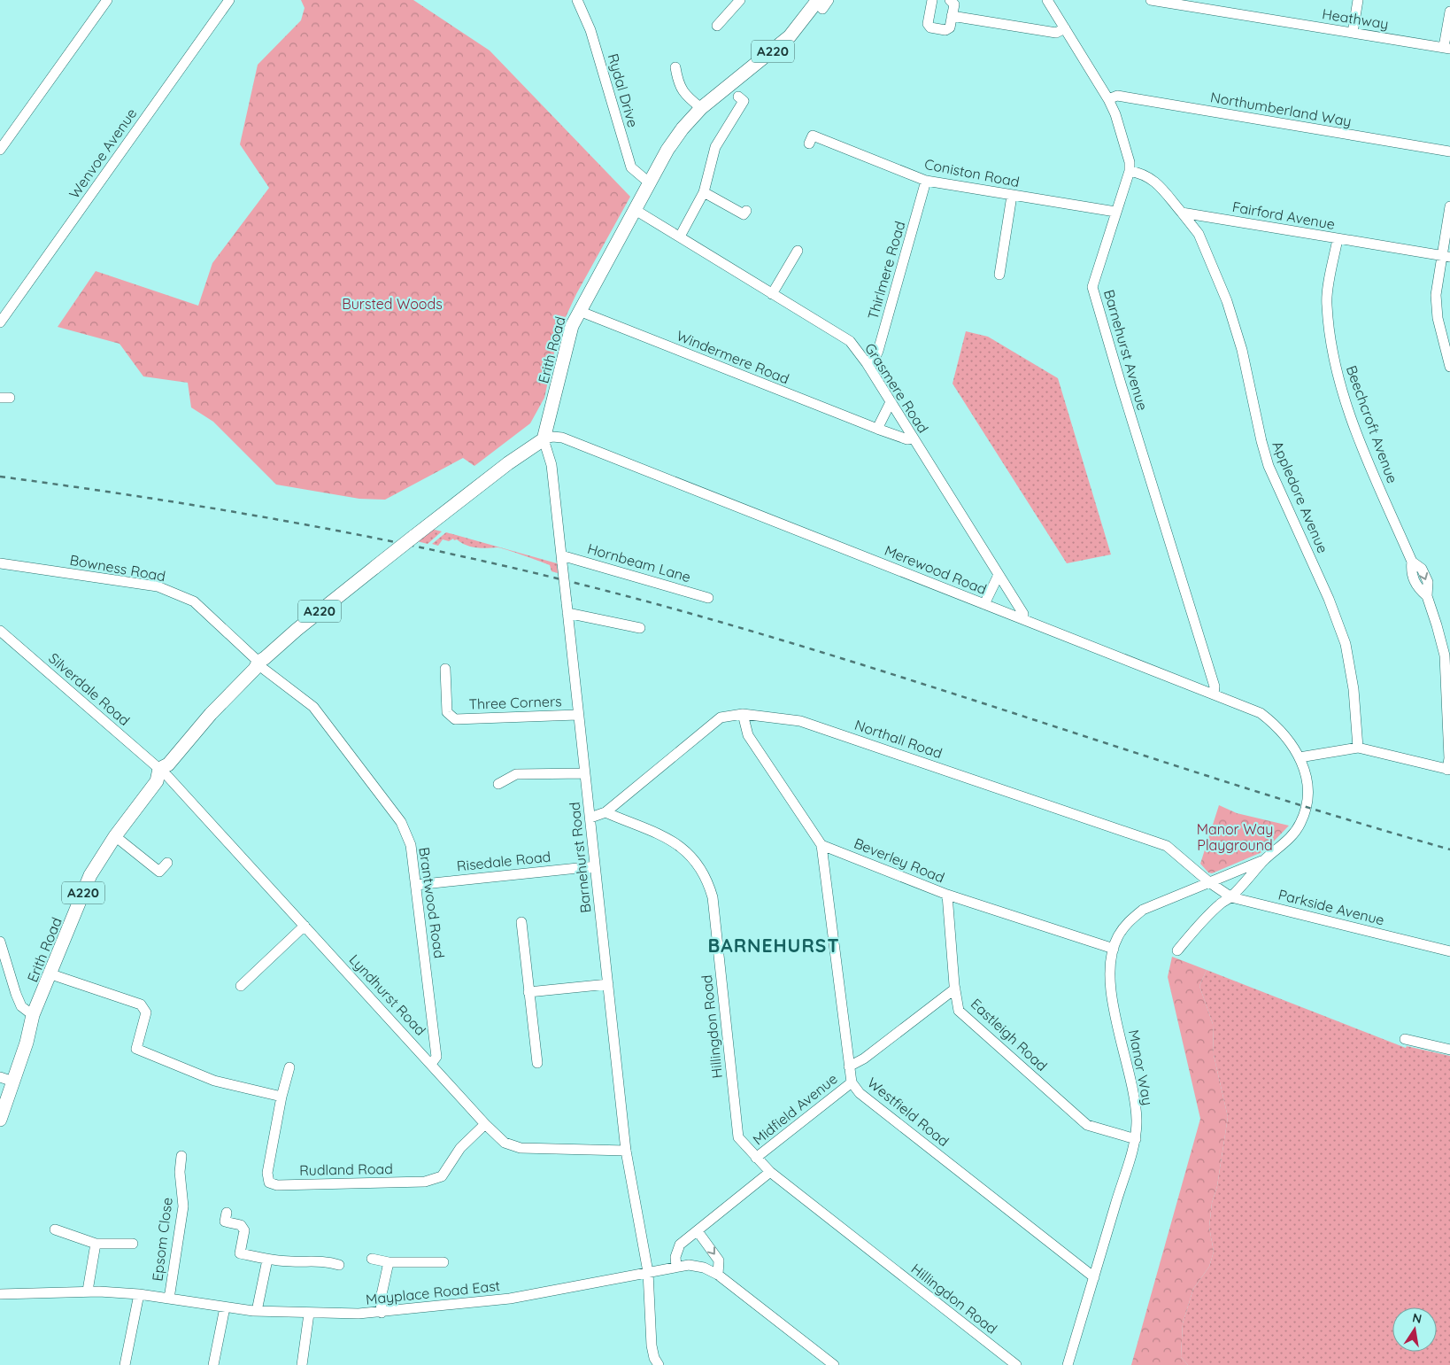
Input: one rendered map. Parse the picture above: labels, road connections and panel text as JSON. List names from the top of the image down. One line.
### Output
{"streets":{"main road":["A220","Erith Road"],"street":["Heathway","Rydal Drive","Northumberland Way","Wenvoe Avenue","Coniston Road","Fairford Avenue","Thirlmere Road","Barnehurst Avenue","Windermere Road","Grasmere Road","Beechcroft Avenue","Appledore Avenue","Hornbeam Lane","Bowness Road","Merewood Road","Silverdale Road","Three Corners","Northall Road","Barnehurst Road","Beverley Road","Risedale Road","Brantwood Road","Parkside Avenue","Lyndhurst Road","Hillingdon Road","Eastleigh Road","Manor Way","Midfield Avenue","Westfield Road","Rudland Road","Epsom Close","Mayplace Road East"]},"crossings":[["Rydal Drive","Erith Road"],["Northumberland Way","Barnehurst Avenue"],["Coniston Road","Thirlmere Road"],["Coniston Road","Barnehurst Avenue"],["Fairford Avenue","Beechcroft Avenue"],["Fairford Avenue","Appledore Avenue"],["Thirlmere Road","Grasmere Road"],["Erith Road","Windermere Road"],["Erith Road","Grasmere Road"],["Erith Road","Bowness Road"],["Erith Road","Merewood Road"],["Erith Road","Silverdale Road"],["Erith Road","Barnehurst Road"],["Erith Road","Brantwood Road"],["Erith Road","Lyndhurst Road"],["Barnehurst Avenue","Merewood Road"],["Windermere Road","Grasmere Road"],["Grasmere Road","Merewood Road"],["Hornbeam Lane","Barnehurst Road"],["Bowness Road","Brantwood Road"],["Merewood Road","Barnehurst Road"],["Merewood Road","Manor Way"],["Silverdale Road","Lyndhurst Road"],["Three Corners","Barnehurst Road"],["Northall Road","Barnehurst Road"],["Northall Road","Parkside Avenue"],["Northall Road","Hillingdon Road"],["Northall Road","Manor Way"],["Barnehurst Road","Risedale Road"],["Barnehurst Road","Lyndhurst Road"],["Barnehurst Road","Mayplace Road East"],["Beverley Road","Eastleigh Road"],["Beverley Road","Manor Way"],["Beverley Road","Westfield Road"],["Risedale Road","Brantwood Road"],["Brantwood Road","Lyndhurst Road"],["Parkside Avenue","Manor Way"],["Lyndhurst Road","Rudland Road"],["Hillingdon Road","Midfield Avenue"],["Eastleigh Road","Manor Way"],["Eastleigh Road","Midfield Avenue"],["Manor Way","Westfield Road"],["Midfield Avenue","Westfield Road"],["Epsom Close","Mayplace Road East"]],"districts":["BARNEHURST"],"parks":["Bursted Woods","Manor Way Playground"],"north":"top"}
